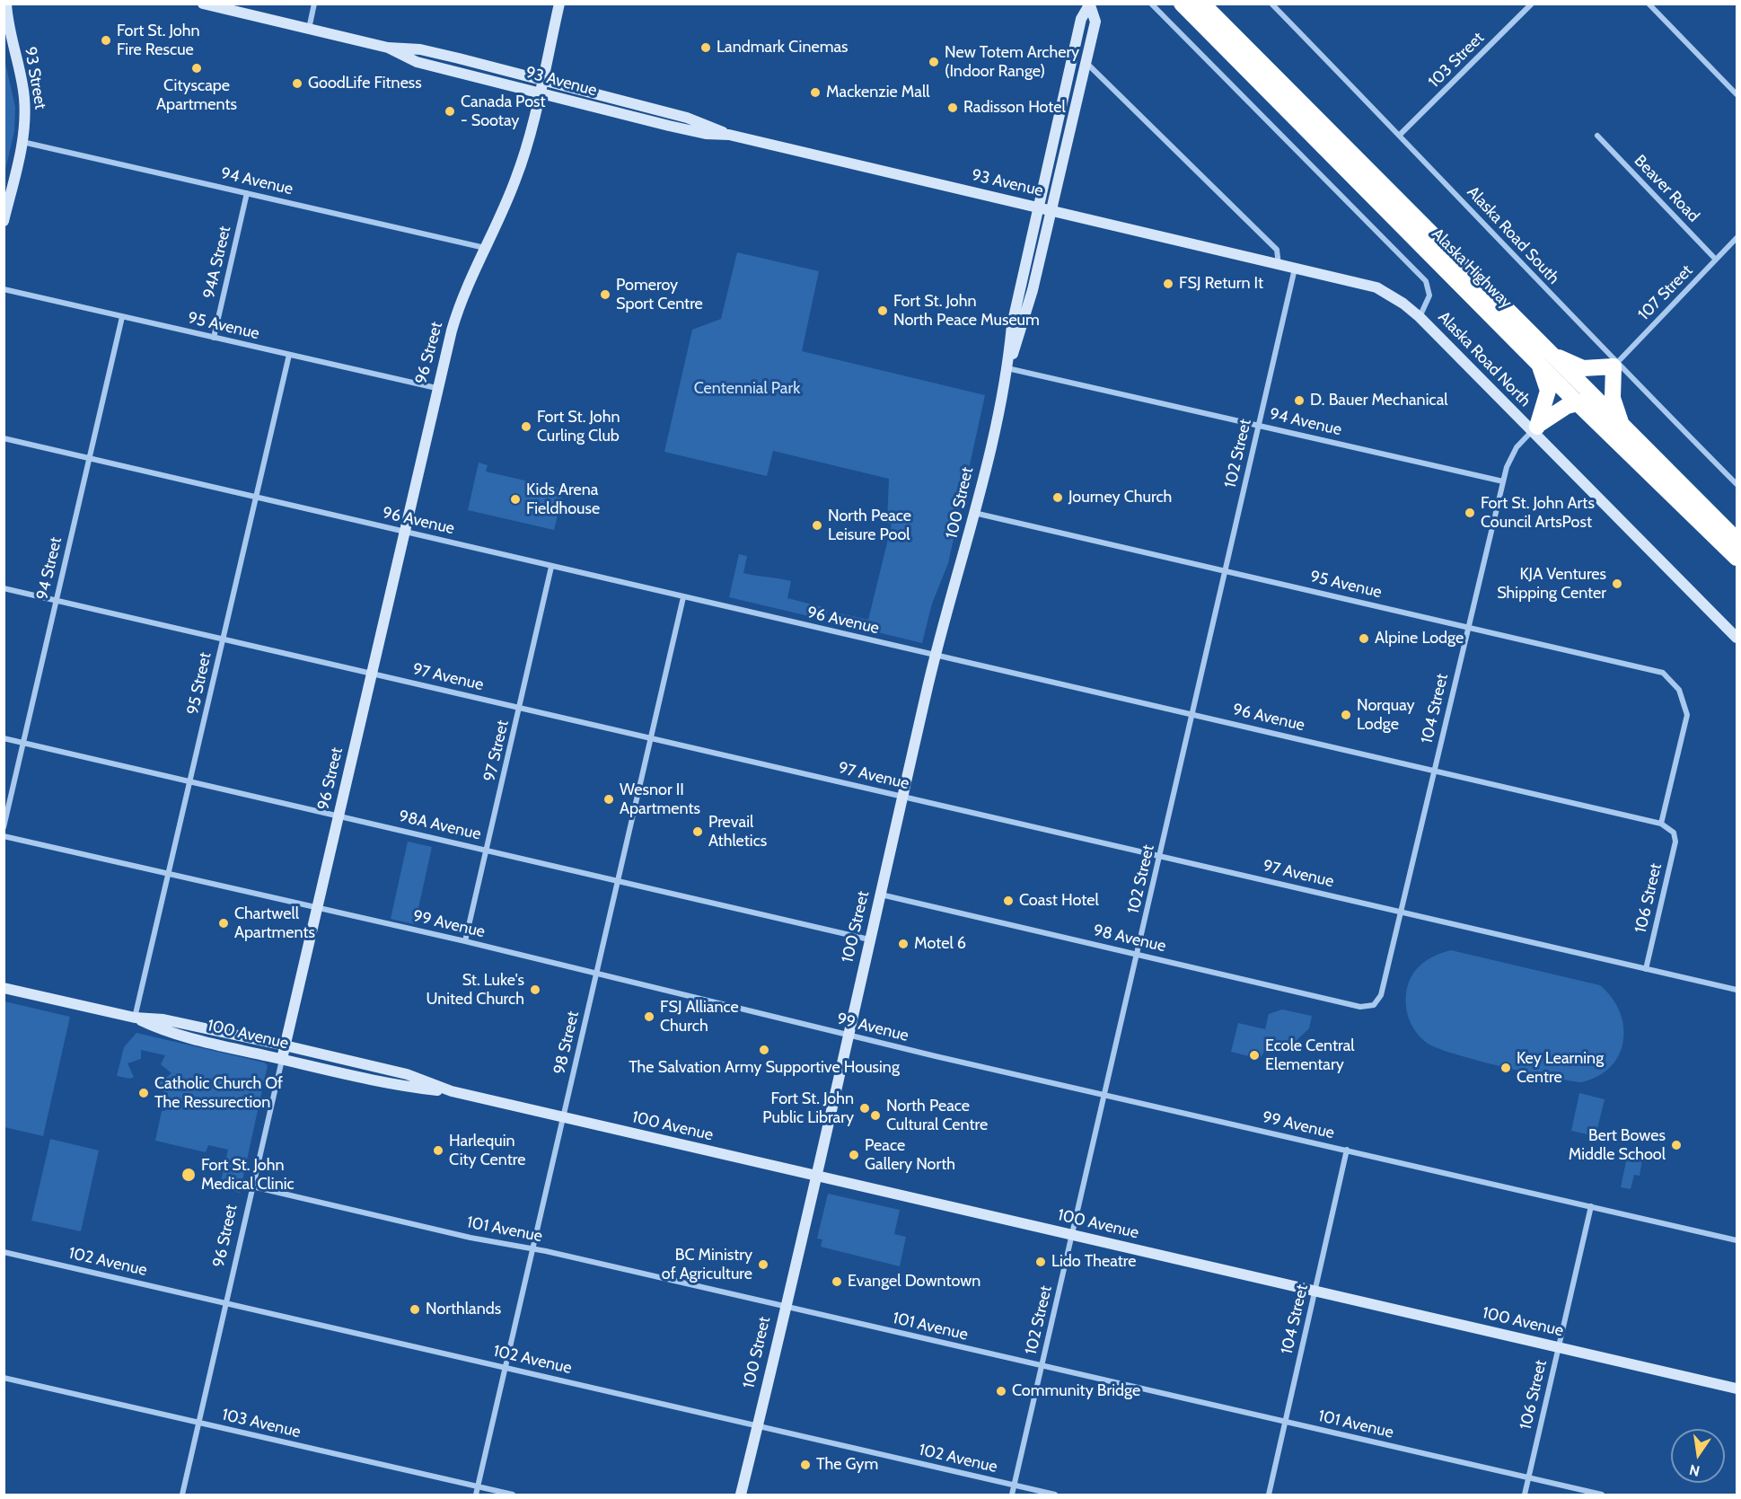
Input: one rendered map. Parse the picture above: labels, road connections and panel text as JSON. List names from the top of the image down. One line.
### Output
{"streets":{"highway":["Alaska Highway"],"main road":["93 Street","93 Avenue","96 Street","Alaska Road North","100 Street","100 Avenue"],"street":["103 Street","94 Avenue","Beaver Road","Alaska Road South","94A Street","107 Street","95 Avenue","102 Street","96 Avenue","94 Street","97 Avenue","95 Street","104 Street","97 Street","98A Avenue","106 Street","99 Avenue","98 Avenue","98 Street","101 Avenue","102 Avenue","103 Avenue"]},"crossings":[["103 Street","Alaska Road South"],["93 Street","94 Avenue"],["93 Avenue","96 Street"],["93 Avenue","Alaska Road North"],["93 Avenue","102 Street"],["93 Avenue","100 Street"],["94 Avenue","94A Street"],["94 Avenue","96 Street"],["94 Avenue","102 Street"],["94 Avenue","100 Street"],["94 Avenue","104 Street"],["Beaver Road","107 Street"],["Alaska Road South","107 Street"],["94A Street","95 Avenue"],["95 Avenue","96 Street"],["95 Avenue","102 Street"],["95 Avenue","100 Street"],["95 Avenue","96 Avenue"],["95 Avenue","94 Street"],["95 Avenue","95 Street"],["95 Avenue","104 Street"],["96 Street","96 Avenue"],["96 Street","97 Avenue"],["96 Street","98A Avenue"],["96 Street","99 Avenue"],["96 Street","100 Avenue"],["96 Street","101 Avenue"],["96 Street","102 Avenue"],["96 Street","103 Avenue"],["Alaska Road North","104 Street"],["102 Street","96 Avenue"],["102 Street","97 Avenue"],["102 Street","99 Avenue"],["102 Street","98 Avenue"],["102 Street","100 Avenue"],["102 Street","101 Avenue"],["102 Street","102 Avenue"],["100 Street","96 Avenue"],["100 Street","97 Avenue"],["100 Street","98A Avenue"],["100 Street","99 Avenue"],["100 Street","98 Avenue"],["100 Street","100 Avenue"],["100 Street","101 Avenue"],["100 Street","102 Avenue"],["96 Avenue","94 Street"],["96 Avenue","95 Street"],["96 Avenue","104 Street"],["96 Avenue","97 Street"],["96 Avenue","106 Street"],["96 Avenue","98 Street"],["94 Street","97 Avenue"],["94 Street","98A Avenue"],["97 Avenue","95 Street"],["97 Avenue","104 Street"],["97 Avenue","97 Street"],["97 Avenue","106 Street"],["97 Avenue","98 Street"],["95 Street","98A Avenue"],["95 Street","99 Avenue"],["95 Street","100 Avenue"],["104 Street","99 Avenue"],["104 Street","98 Avenue"],["104 Street","100 Avenue"],["104 Street","101 Avenue"],["97 Street","98A Avenue"],["97 Street","99 Avenue"],["98A Avenue","98 Street"],["106 Street","99 Avenue"],["106 Street","100 Avenue"],["106 Street","101 Avenue"],["99 Avenue","98 Street"],["100 Avenue","98 Street"],["98 Street","101 Avenue"],["98 Street","102 Avenue"],["98 Street","103 Avenue"]],"parks":["Centennial Park"],"places":["Fort St. John Fire Rescue","Landmark Cinemas","New Totem Archery (Indoor Range)","Cityscape Apartments","GoodLife Fitness","Mackenzie Mall","Radisson Hotel","Canada Post - Sootay","FSJ Return It","Pomeroy Sport Centre","Fort St. John North Peace Museum","D. Bauer Mechanical","Fort St. John Curling Club","Journey Church","Kids Arena Fieldhouse","Fort St. John Arts Council ArtsPost","North Peace Leisure Pool","KJA Ventures Shipping Center","Alpine Lodge","Norquay Lodge","Wesnor II Apartments","Prevail Athletics","Coast Hotel","Chartwell Apartments","Motel 6","St. Luke's United Church","FSJ Alliance Church","The Salvation Army Supportive Housing","Ecole Central Elementary","Key Learning Centre","Catholic Church Of The Ressurection","Fort St. John Public Library","North Peace Cultural Centre","Bert Bowes Middle School","Harlequin City Centre","Peace Gallery North","Fort St. John Medical Clinic","Lido Theatre","BC Ministry of Agriculture","Evangel Downtown","Northlands","Community Bridge","The Gym"],"north":"bottom"}
